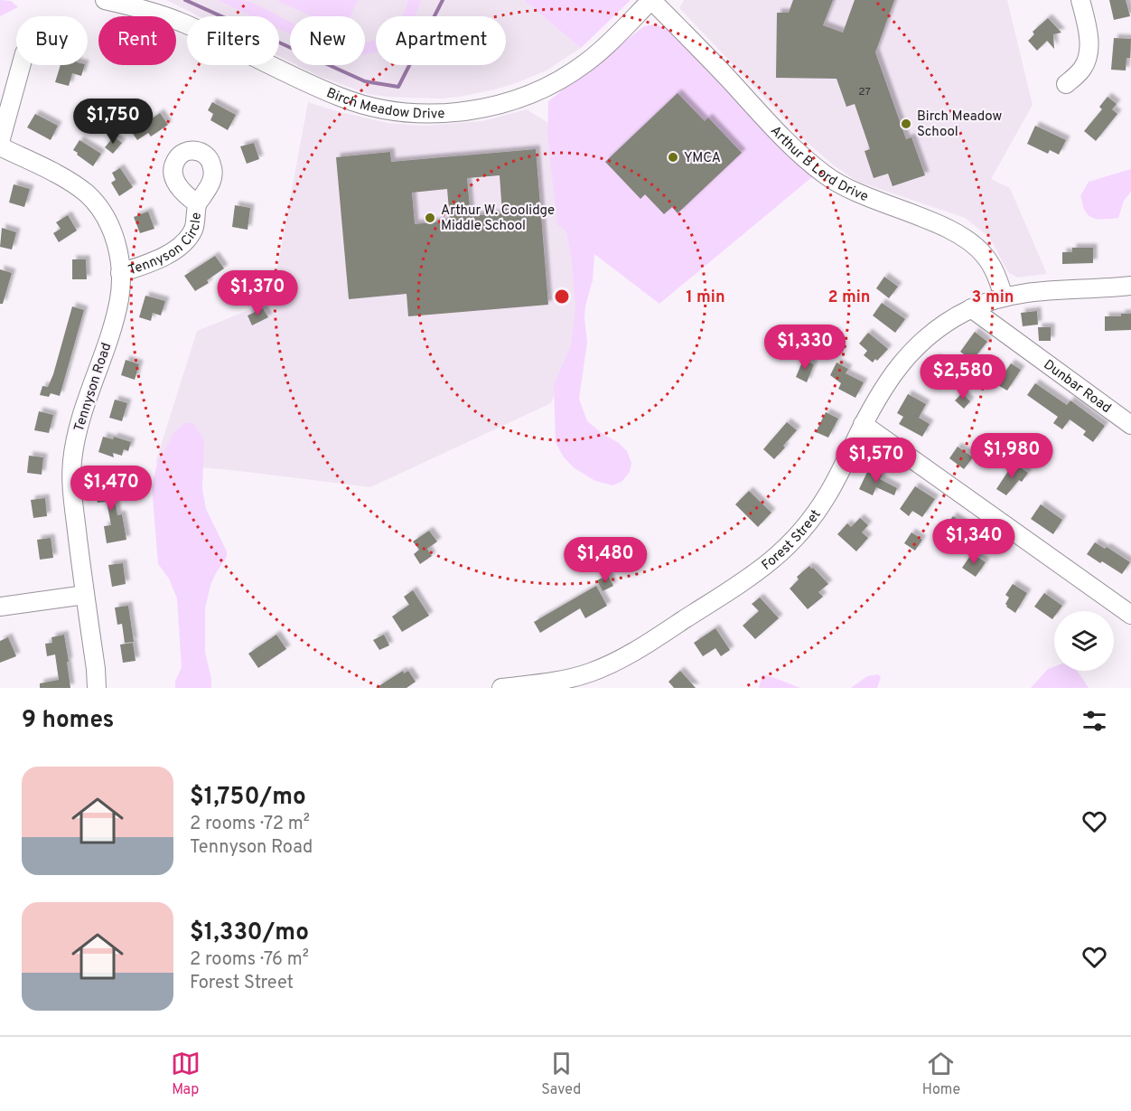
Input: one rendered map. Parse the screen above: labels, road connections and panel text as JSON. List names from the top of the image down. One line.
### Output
{"streets":{"street":["Birch Meadow Drive","Arthur B Lord Drive","Tennyson Circle","Dunbar Road","Tennyson Road","Forest Street"]},"crossings":[["Birch Meadow Drive","Arthur B Lord Drive"],["Arthur B Lord Drive","Forest Street"],["Tennyson Circle","Tennyson Road"],["Dunbar Road","Forest Street"]],"places":["Birch Meadow School","YMCA","Arthur W. Coolidge Middle School"],"house_numbers":["27"],"page":{"chip":["Buy","Rent","Filters","New","Apartment"],"price":["$1,750","$1,370","$1,330","$2,580","$1,980","$1,570","$1,470","$1,340","$1,480"],"heading":"9 homes","list":[{"name":"$1,750/mo","note":"2 rooms · 72 m² · Tennyson Road"},{"name":"$1,330/mo","note":"2 rooms · 76 m² · Forest Street"}],"tabs":["Map","Saved","Home"]},"rings":["1 min","2 min","3 min"]}
